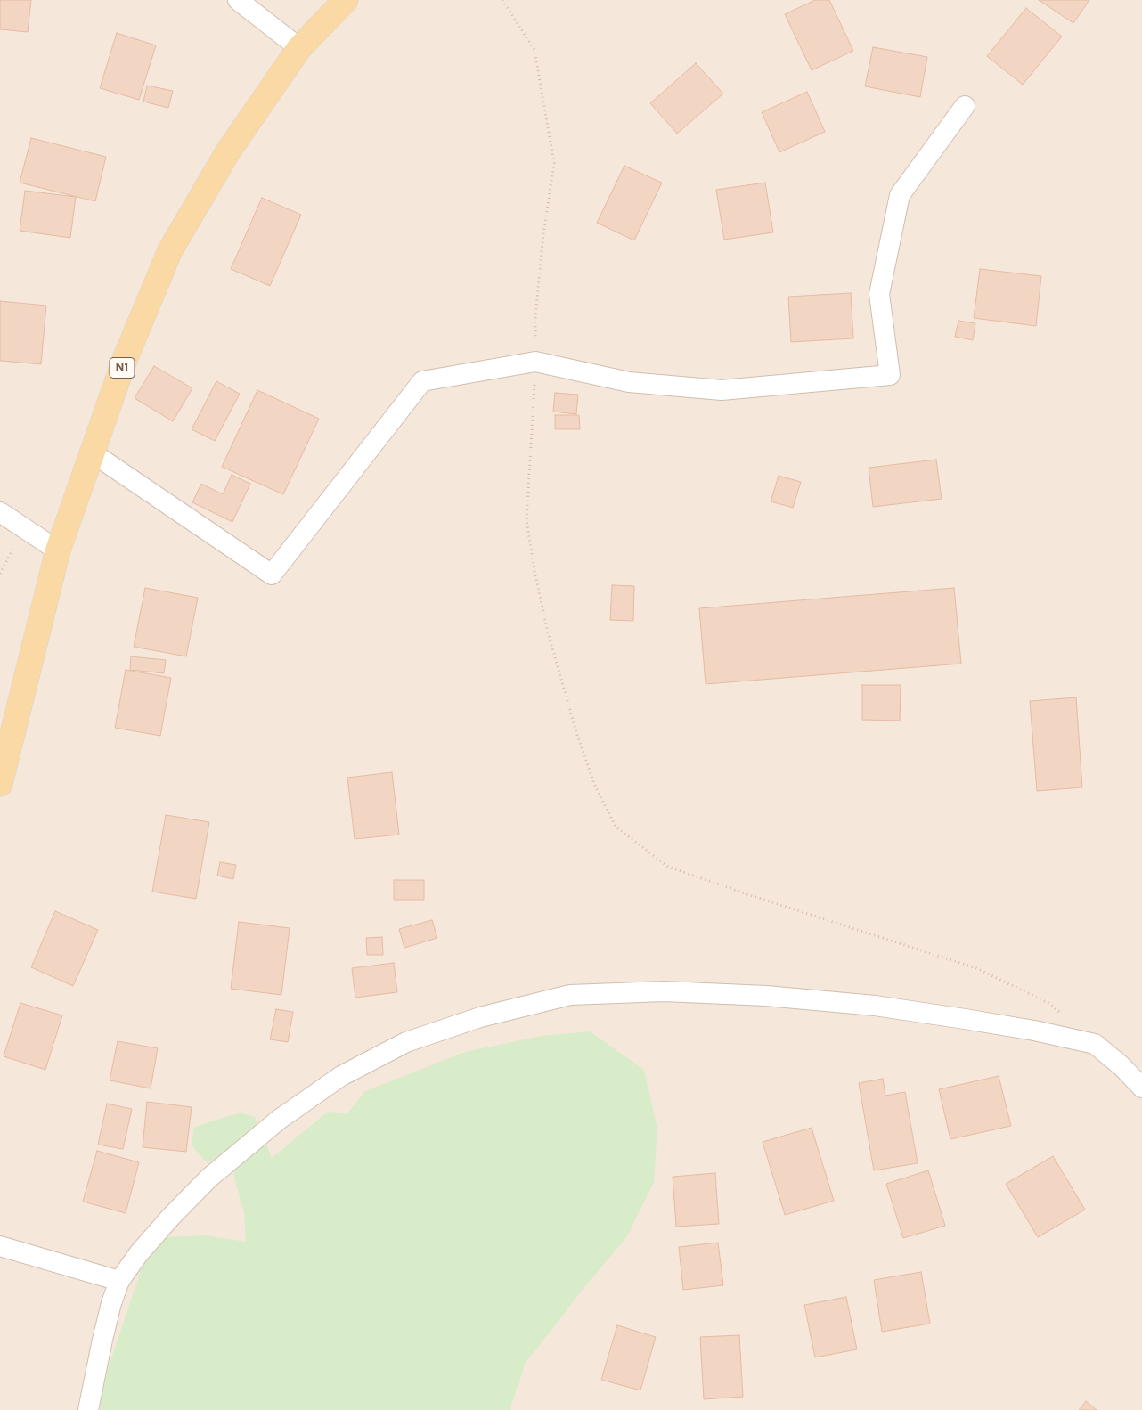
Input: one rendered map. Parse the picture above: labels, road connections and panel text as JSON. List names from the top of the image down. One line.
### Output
{"streets":{"main road":["N1"]}}
